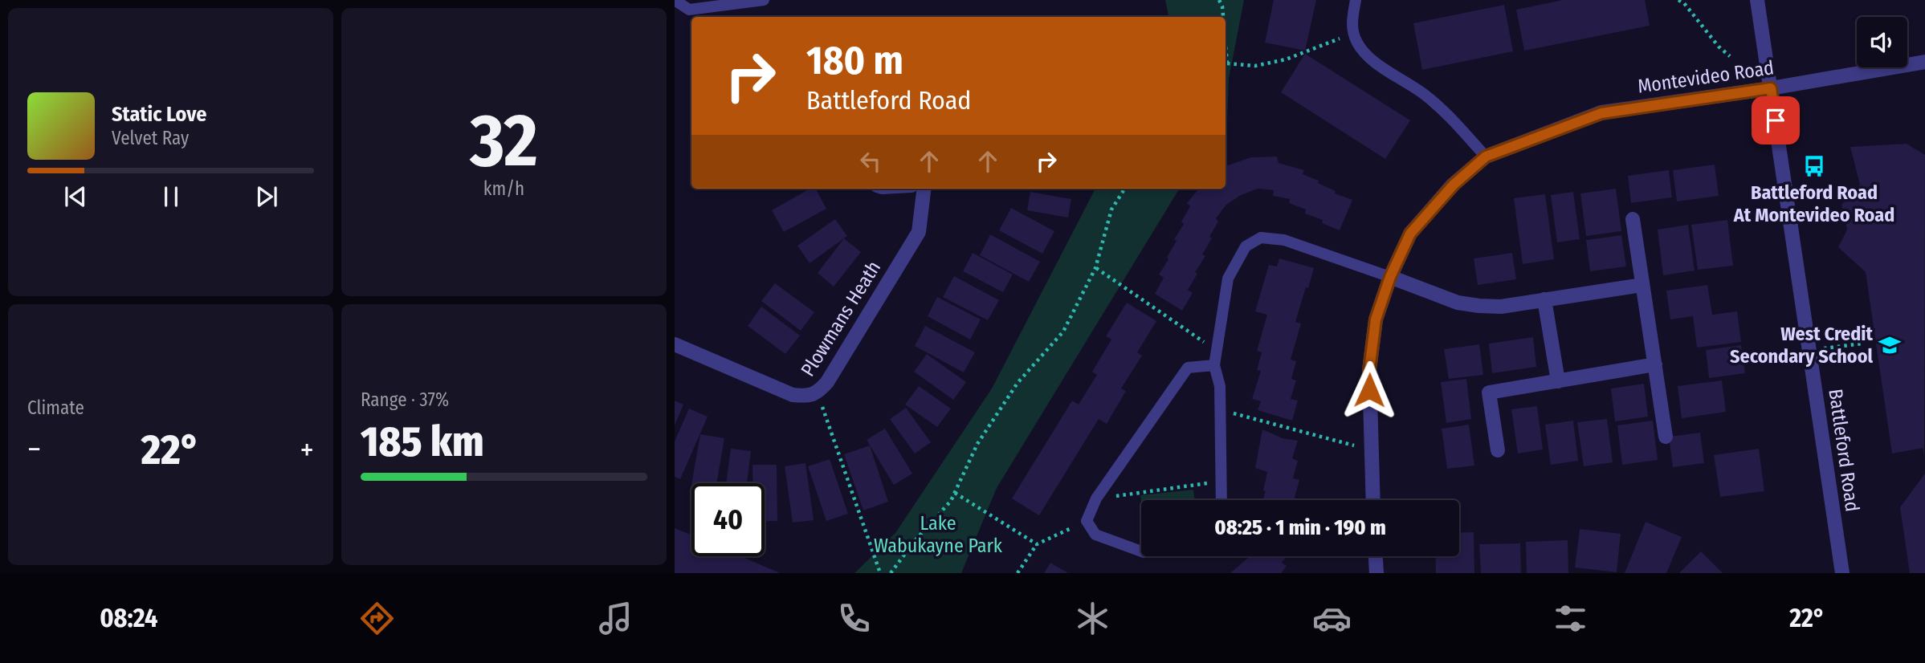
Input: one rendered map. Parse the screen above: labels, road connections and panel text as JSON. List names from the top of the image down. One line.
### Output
{"streets":{"street":["Montevideo Road","Plowmans Heath","Battleford Road"]},"crossings":[["Montevideo Road","Battleford Road"]],"parks":["Lake Wabukayne Park"],"places":{"bus stop":["Battleford Road At Montevideo Road"],"school or university":["West Credit Secondary School"]},"page":{"tile":[["32","km/h"],"Climate",["Range · 37%","185 km"]],"turn":["180 m","Battleford Road"],"song":["Static Love","Velvet Ray"],"heat":["−","22°","+"],"limit":"40","trip":"08:25 · 1 min · 190 m","tabs":["08:24","22°"]}}
